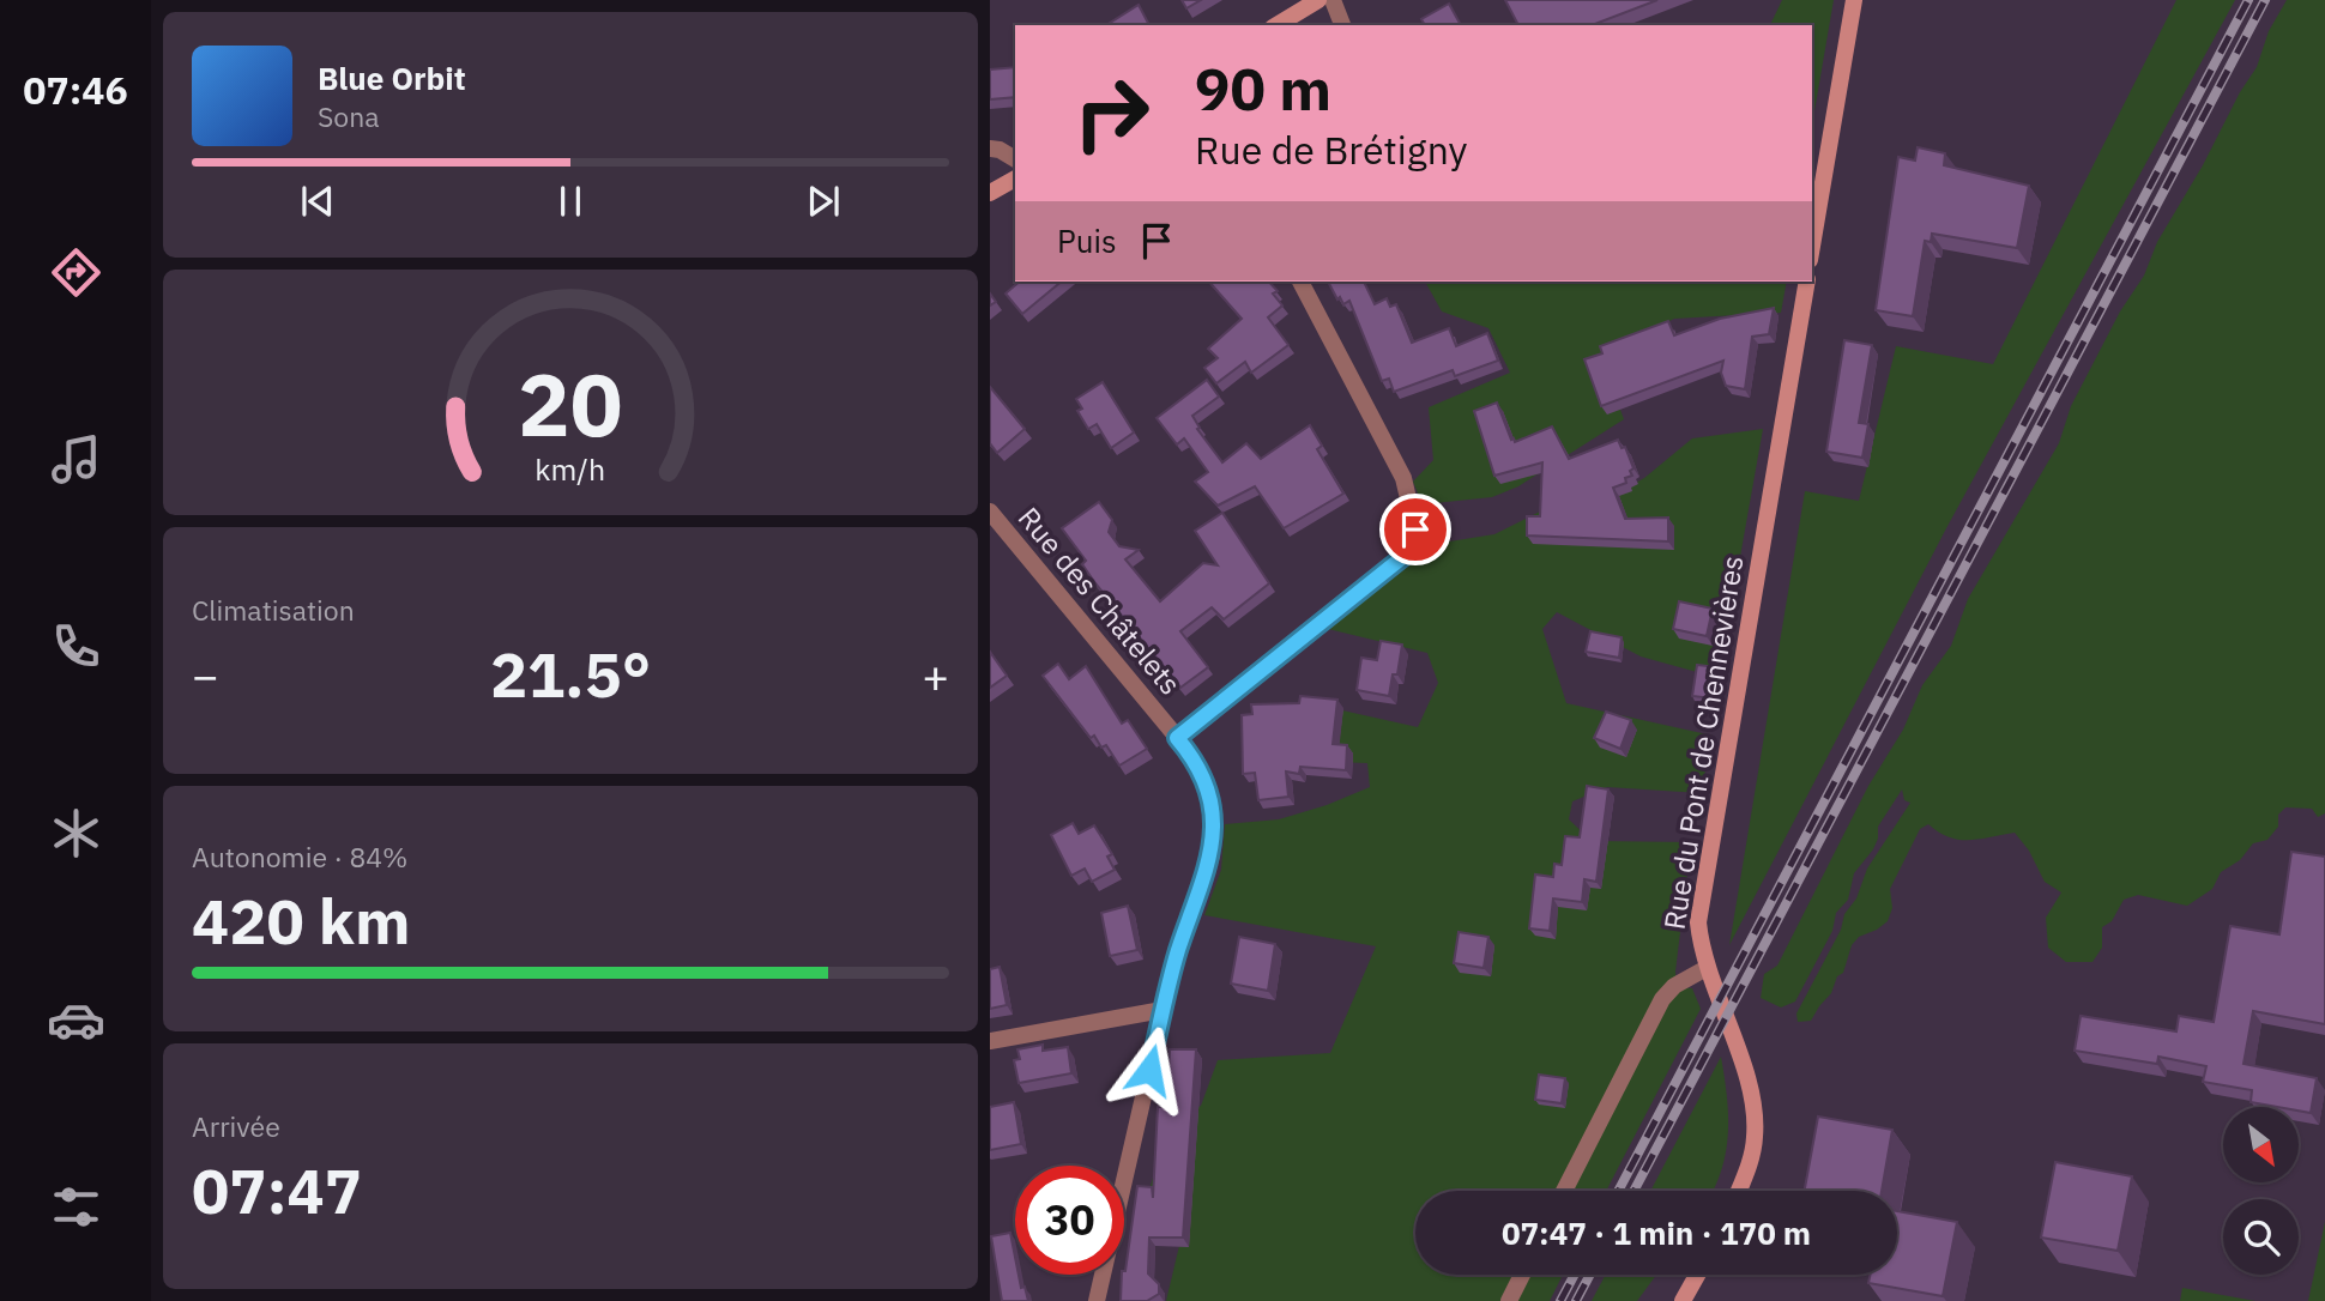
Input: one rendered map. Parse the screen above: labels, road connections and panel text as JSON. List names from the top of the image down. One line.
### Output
{"streets":{"main road":["Rue du Pont de Chennevières"],"street":["Rue des Châtelets"]},"north":"bottom right","page":{"tabs":"07:46","turn":["90 m","Rue de Brétigny"],"song":["Blue Orbit","Sona"],"then":"Puis","tile":["Climatisation",["Autonomie · 84%","420 km"],["Arrivée","07:47"]],"heat":["−","21.5°","+"],"limit":"30","trip":"07:47 · 1 min · 170 m","gauge":["20","km/h"]}}
